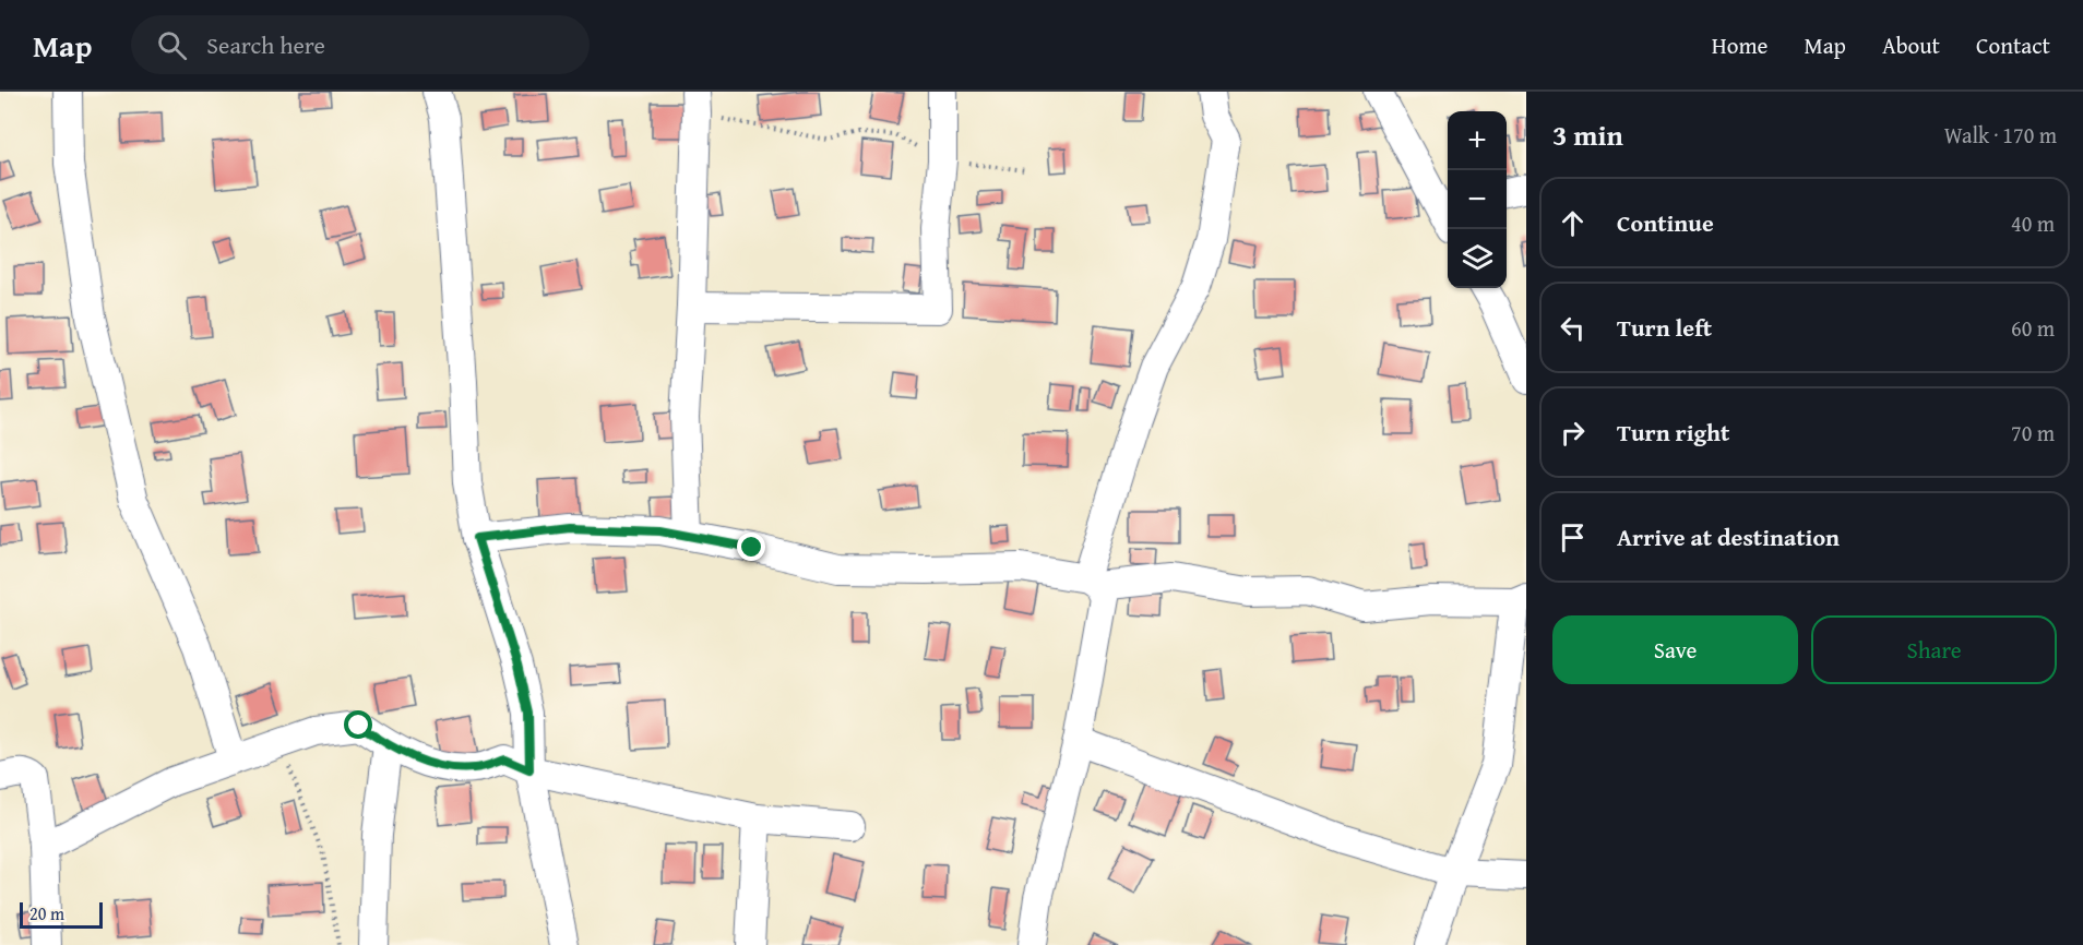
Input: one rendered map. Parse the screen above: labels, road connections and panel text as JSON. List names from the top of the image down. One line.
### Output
{"scale_bar":"20 m","page":{"header":"Map","search":"Search here","nav":["Home","Map","About","Contact"],"heading":["3 min","Walk · 170 m"],"map_buttons":["+","−"],"list":[["Continue","40 m"],["Turn left","60 m"],["Turn right","70 m"],"Arrive at destination"],"buttons":["Save","Share"],"scale":"20 m"}}
